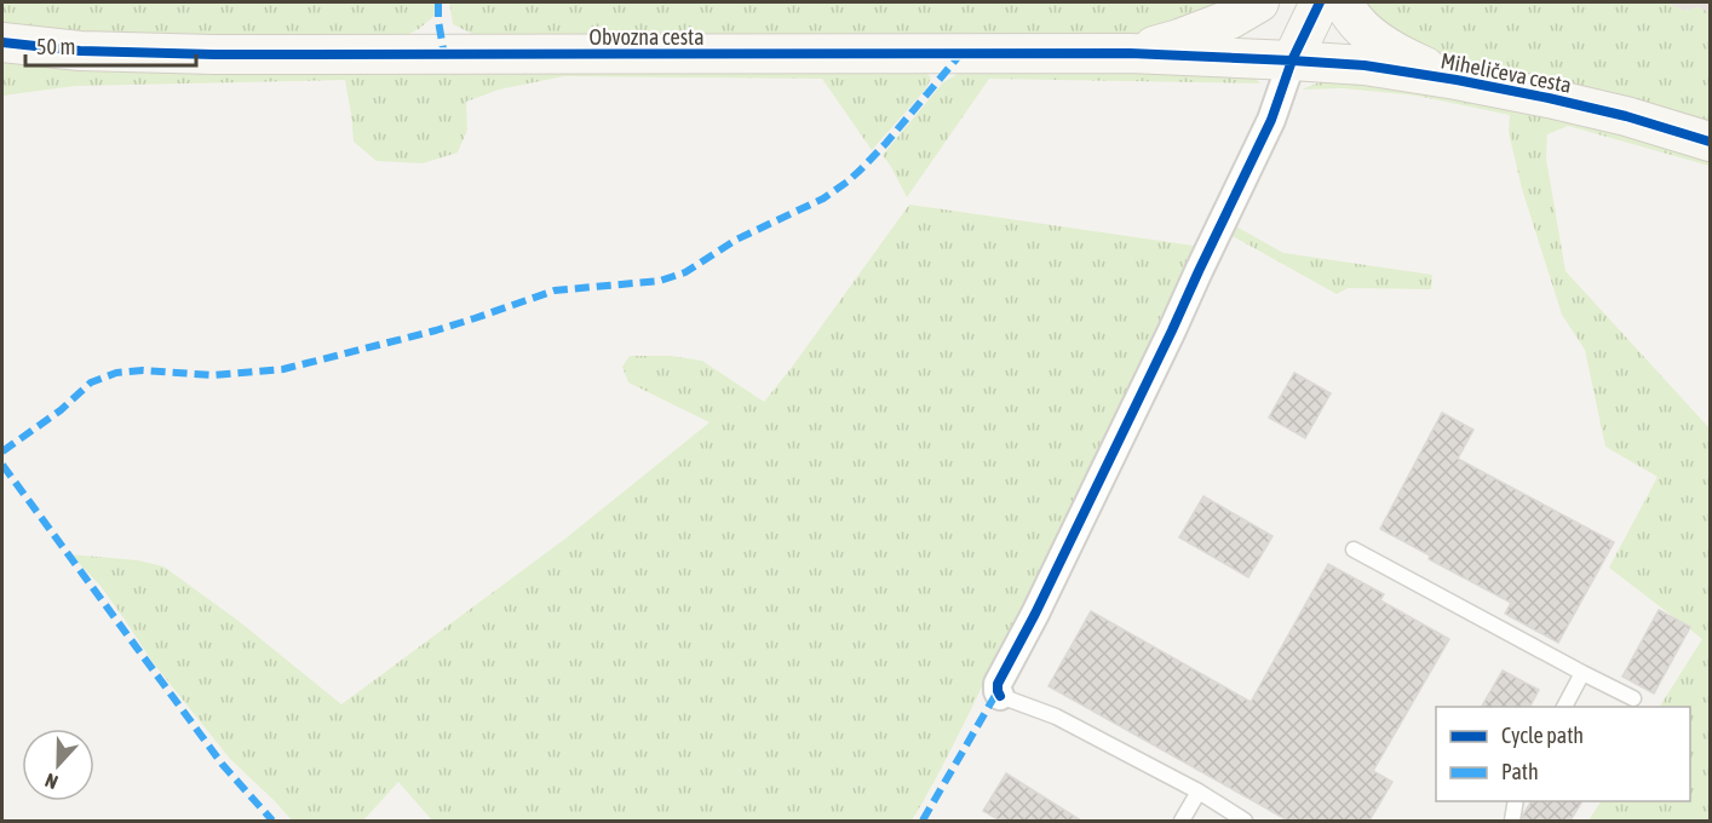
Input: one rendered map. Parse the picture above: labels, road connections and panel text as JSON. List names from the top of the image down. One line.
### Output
{"streets":{"street":["Obvozna cesta","Miheličeva cesta"]},"crossings":[["Obvozna cesta","Miheličeva cesta"]],"legend":["Cycle path","Path"],"scale_bar":"50 m","north":"bottom"}
